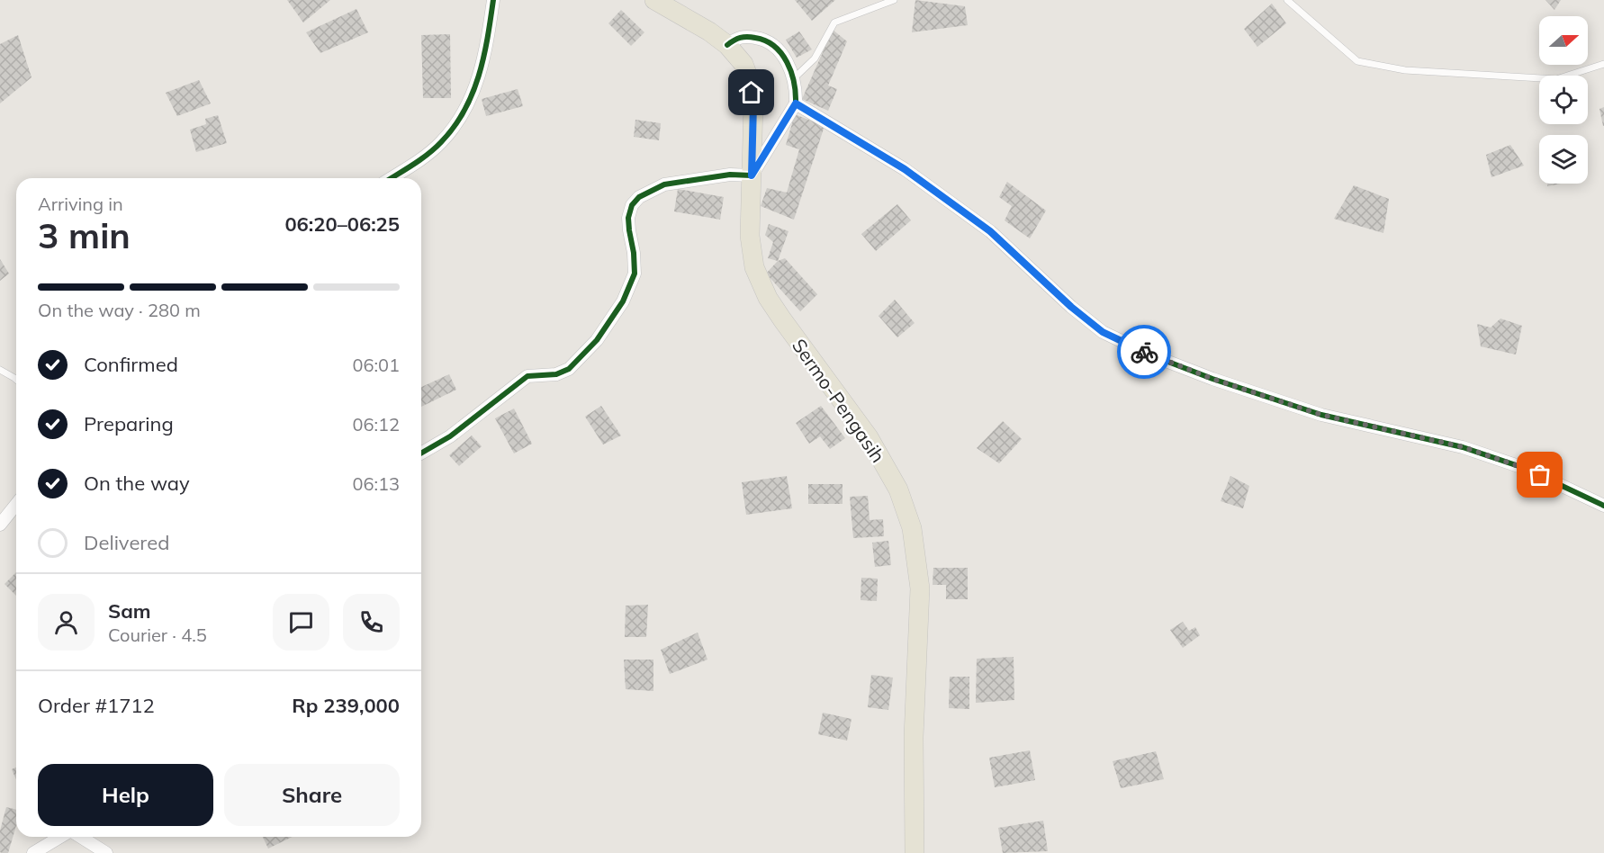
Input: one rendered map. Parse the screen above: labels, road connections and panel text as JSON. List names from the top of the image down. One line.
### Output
{"streets":{"main road":["Sermo-Pengasih"]},"north":"right","page":{"heading":["3 min","Arriving in","06:20–06:25"],"panel":["Sam","Courier · 4.5","Order #1712","Rp 239,000"],"bar":"On the way · 280 m","list":[["Confirmed","06:01"],["Preparing","06:12"],["On the way","06:13"],"Delivered"],"buttons":["Help","Share"]}}
